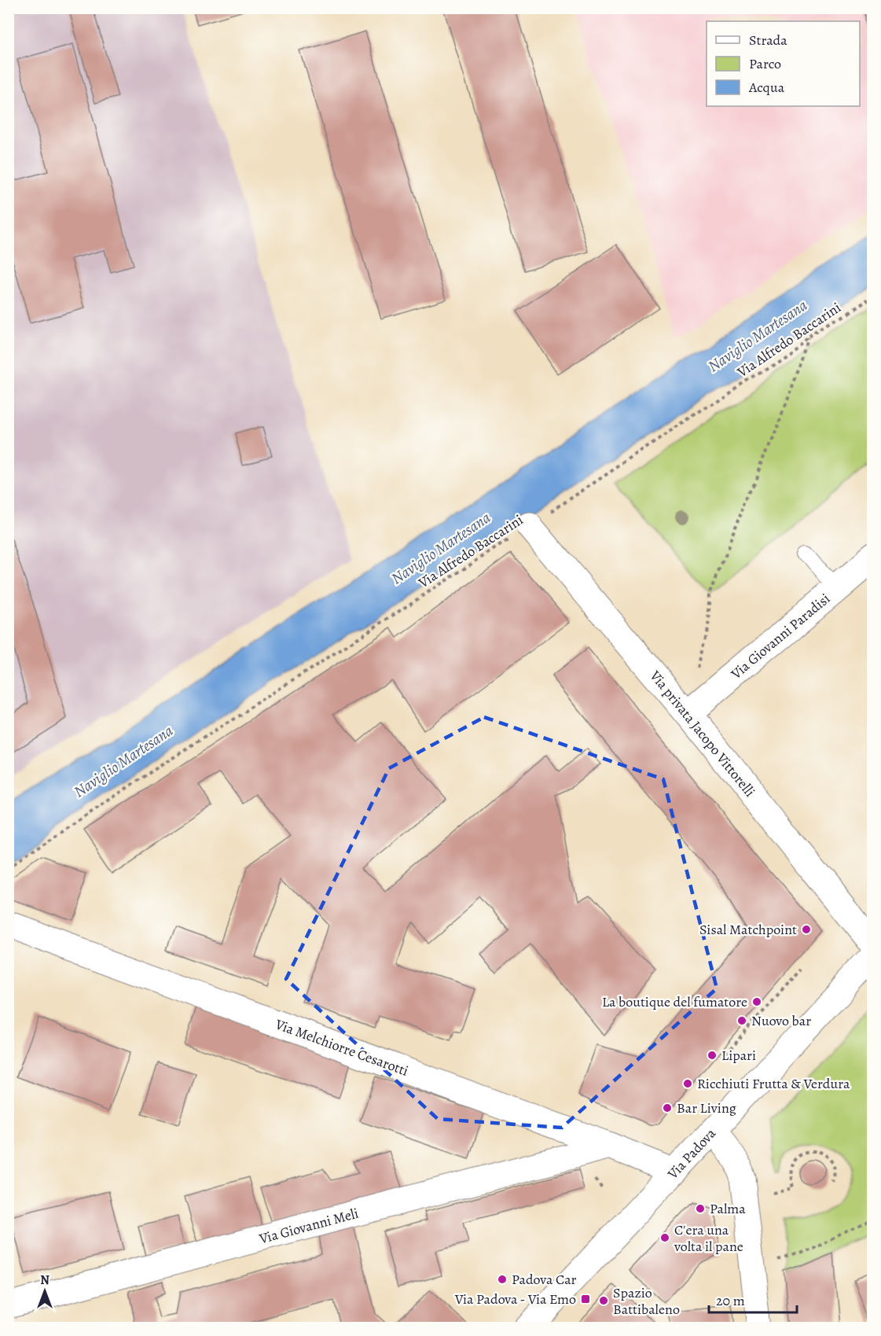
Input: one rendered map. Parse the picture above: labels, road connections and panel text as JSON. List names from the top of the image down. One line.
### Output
{"streets":{"street":["Via Giovanni Paradisi","Via privata Jacopo Vittorelli","Via Melchiorre Cesarotti","Via Padova","Via Giovanni Meli"],"path":["Via Alfredo Baccarini"]},"crossings":[["Via Alfredo Baccarini","Via privata Jacopo Vittorelli"],["Via Giovanni Paradisi","Via privata Jacopo Vittorelli"],["Via Melchiorre Cesarotti","Via Padova"],["Via Melchiorre Cesarotti","Via Giovanni Meli"]],"water":["Naviglio Martesana"],"places":{"other":["Sisal Matchpoint","La boutique del fumatore","Nuovo bar","Lipari","Ricchiuti Frutta & Verdura","Bar Living","Palma","C'era una volta il pane","Padova Car","Spazio Battibaleno"],"transit":["Via Padova - Via Emo"]},"legend":["Strada","Parco","Acqua"],"scale_bar":"20 m","north":"top"}
